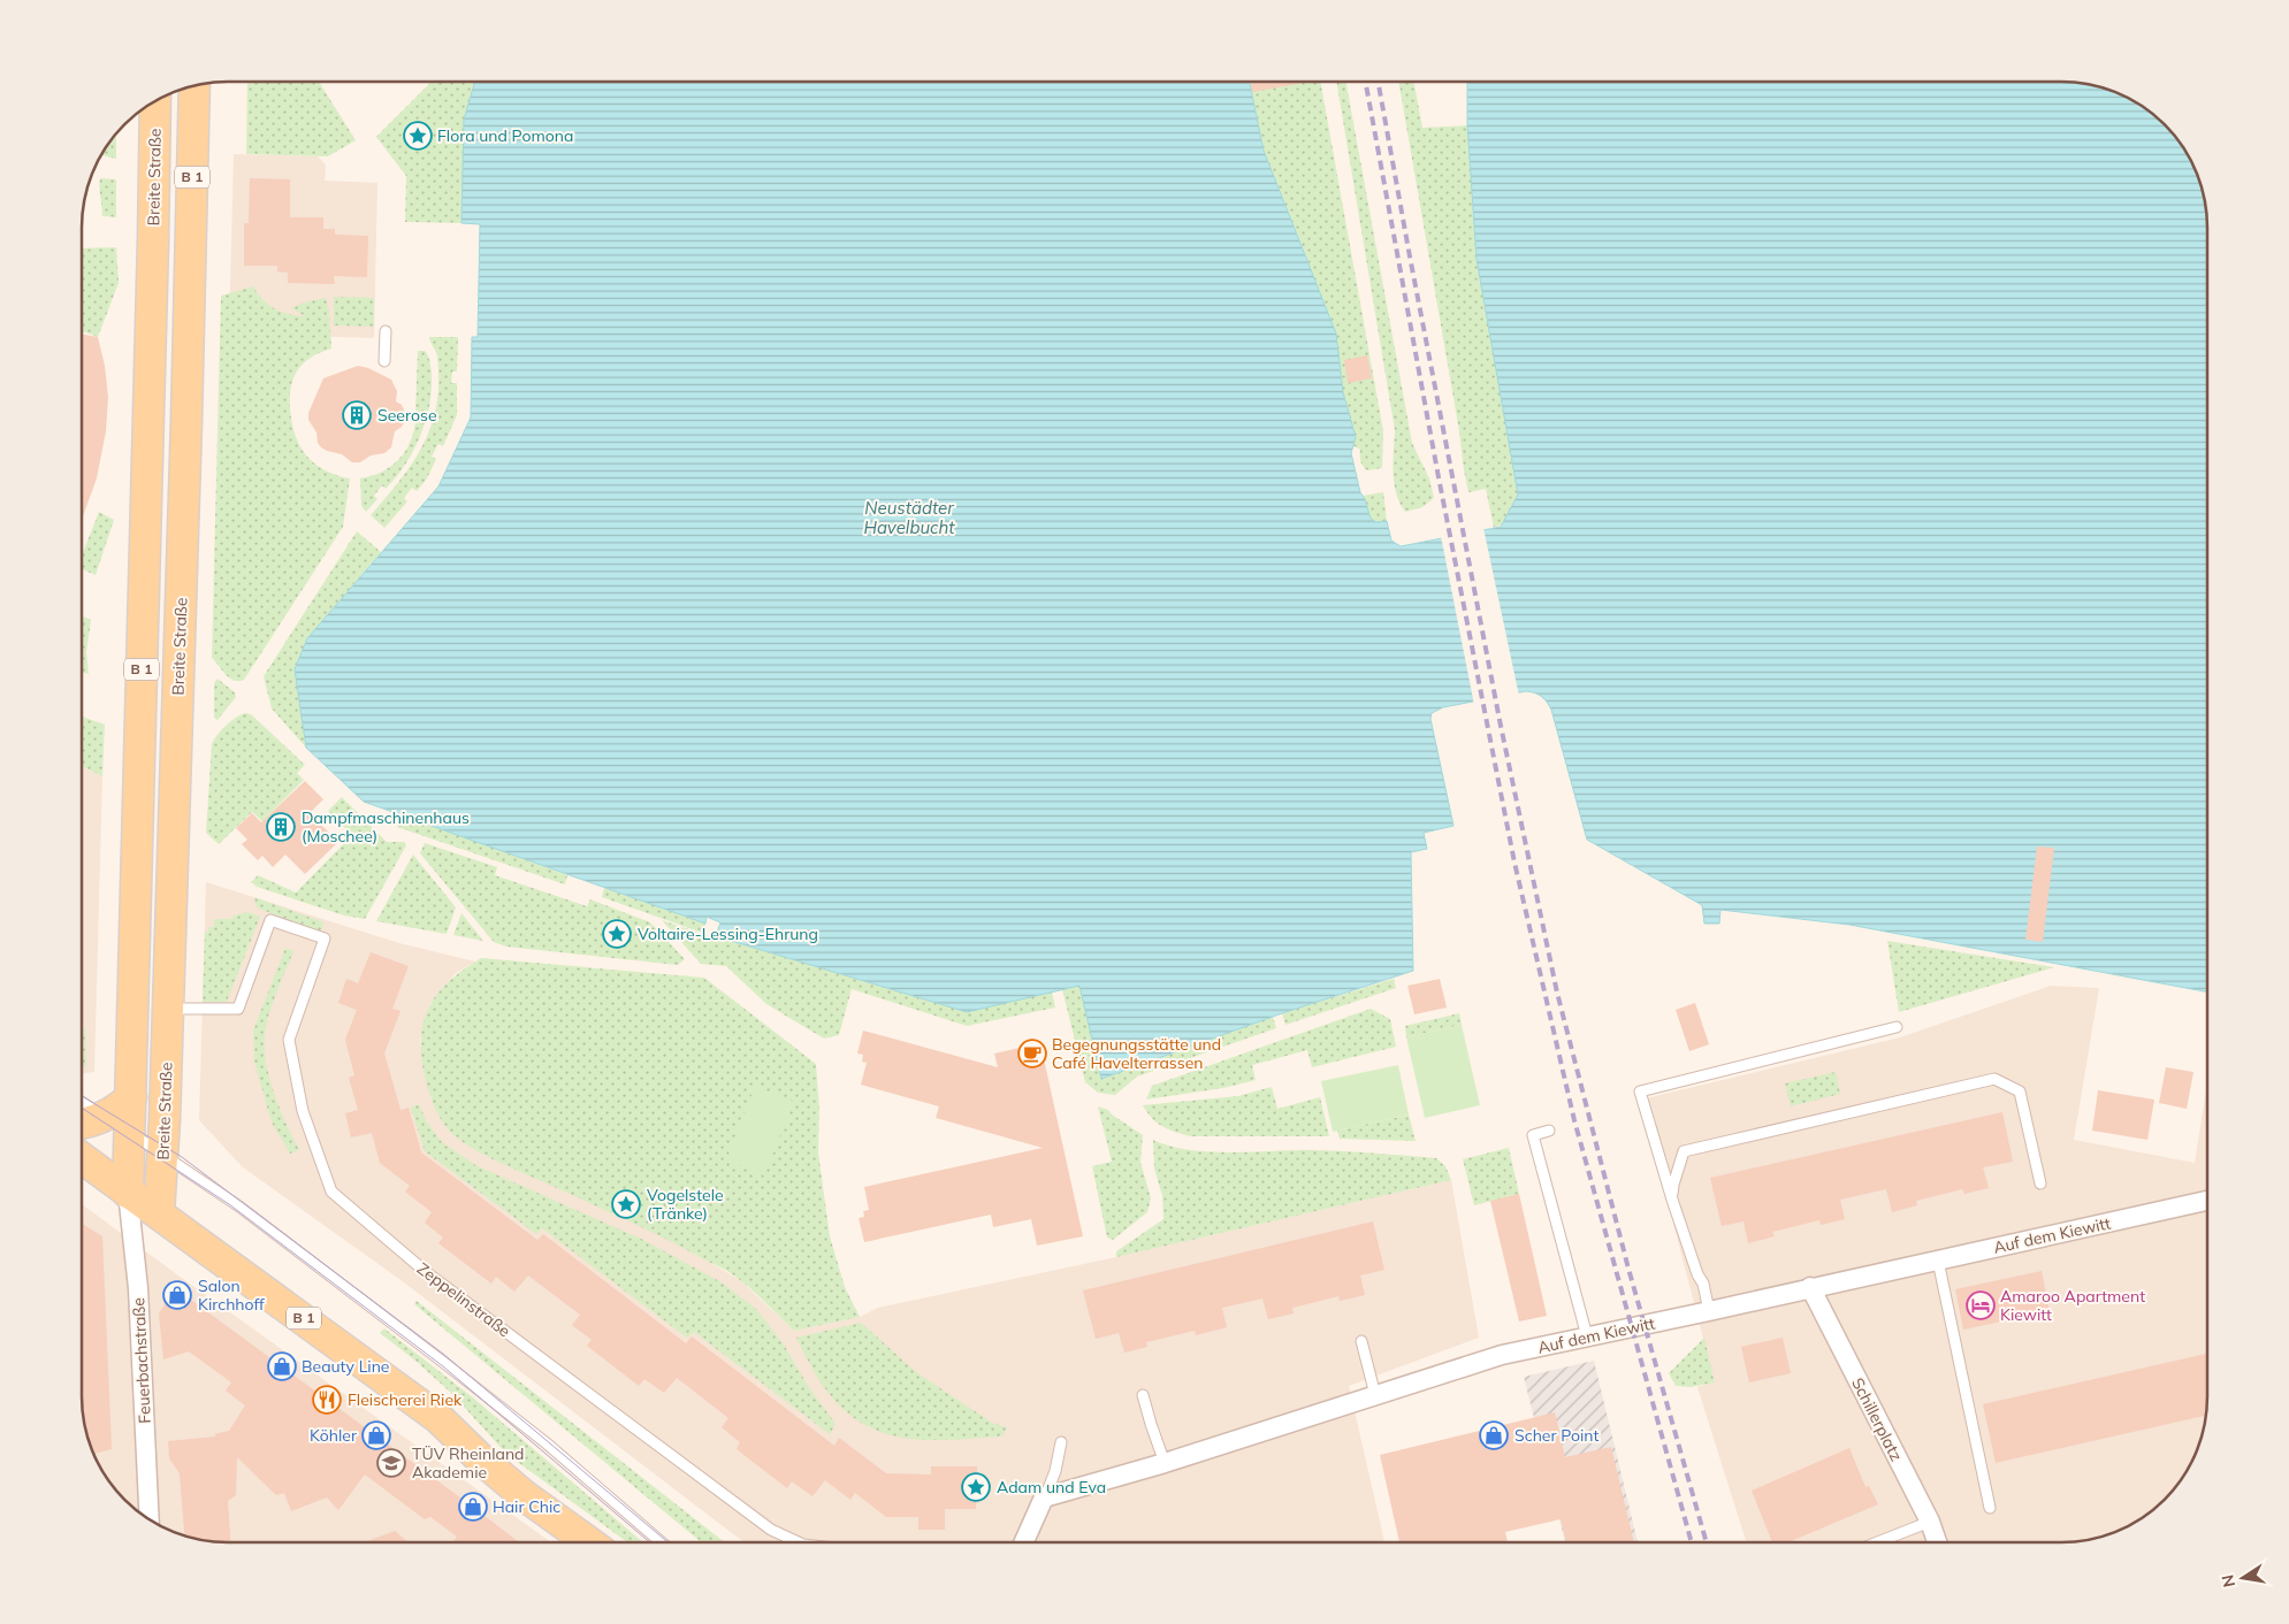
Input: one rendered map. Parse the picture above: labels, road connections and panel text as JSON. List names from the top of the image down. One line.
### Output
{"streets":{"main road":["Breite Straße","B 1"],"street":["Auf dem Kiewitt","Feuerbachstraße","Schillerplatz"],"lane":["Zeppelinstraße"]},"crossings":[["Breite Straße","B 1"],["Breite Straße","Zeppelinstraße"],["Breite Straße","Feuerbachstraße"],["B 1","Feuerbachstraße"],["Auf dem Kiewitt","Schillerplatz"]],"water":["Neustädter Havelbucht"],"places":{"place":["Flora und Pomona","Voltaire-Lessing-Ehrung","Vogelstele (Tränke)","Adam und Eva"],"building":["Seerose","Dampfmaschinenhaus (Moschee)"],"cafe":["Begegnungsstätte und Café Havelterrassen"],"shop":["Salon Kirchhoff","Beauty Line","Köhler","Scher Point","Hair Chic"],"hotel":["Amaroo Apartment Kiewitt"],"restaurant":["Fleischerei Riek"],"school or university":["TÜV Rheinland Akademie"]},"north":"left"}
